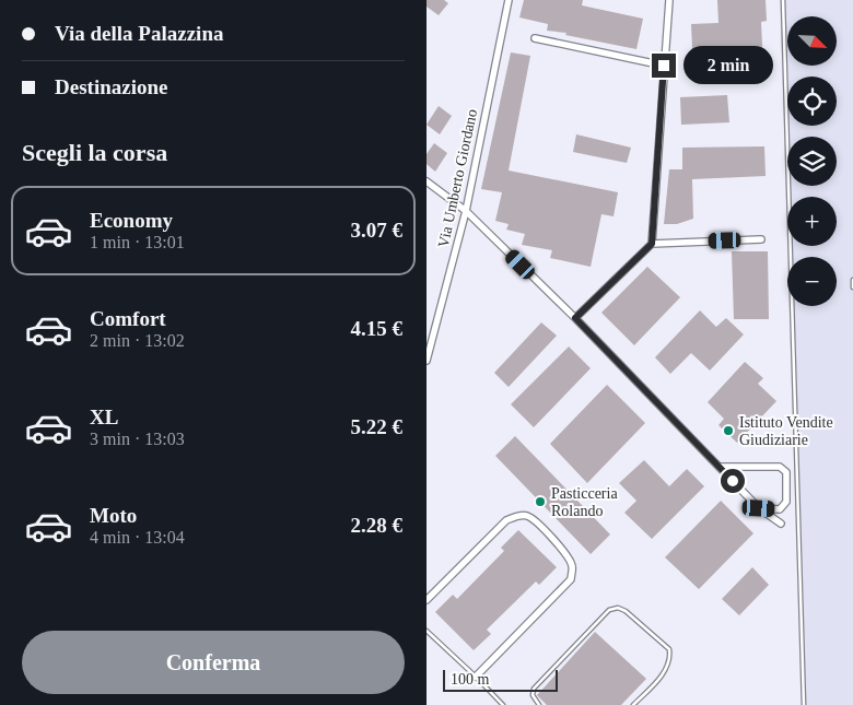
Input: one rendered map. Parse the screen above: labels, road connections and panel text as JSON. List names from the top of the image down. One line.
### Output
{"streets":{"street":["Via Umberto Giordano"]},"places":["Istituto Vendite Giudiziarie","Pasticceria Rolando"],"scale_bar":"100 m","north":"bottom right","page":{"banner":["Via della Palazzina","Destinazione"],"map_buttons":["+","−"],"bubble":"2 min","heading":"Scegli la corsa","list":[{"name":"Economy","note":"1 min · 13:01","value":"3.07 €"},{"name":"Comfort","note":"2 min · 13:02","value":"4.15 €"},{"name":"XL","note":"3 min · 13:03","value":"5.22 €"},{"name":"Moto","note":"4 min · 13:04","value":"2.28 €"}],"buttons":"Conferma","scale":"100 m"}}
